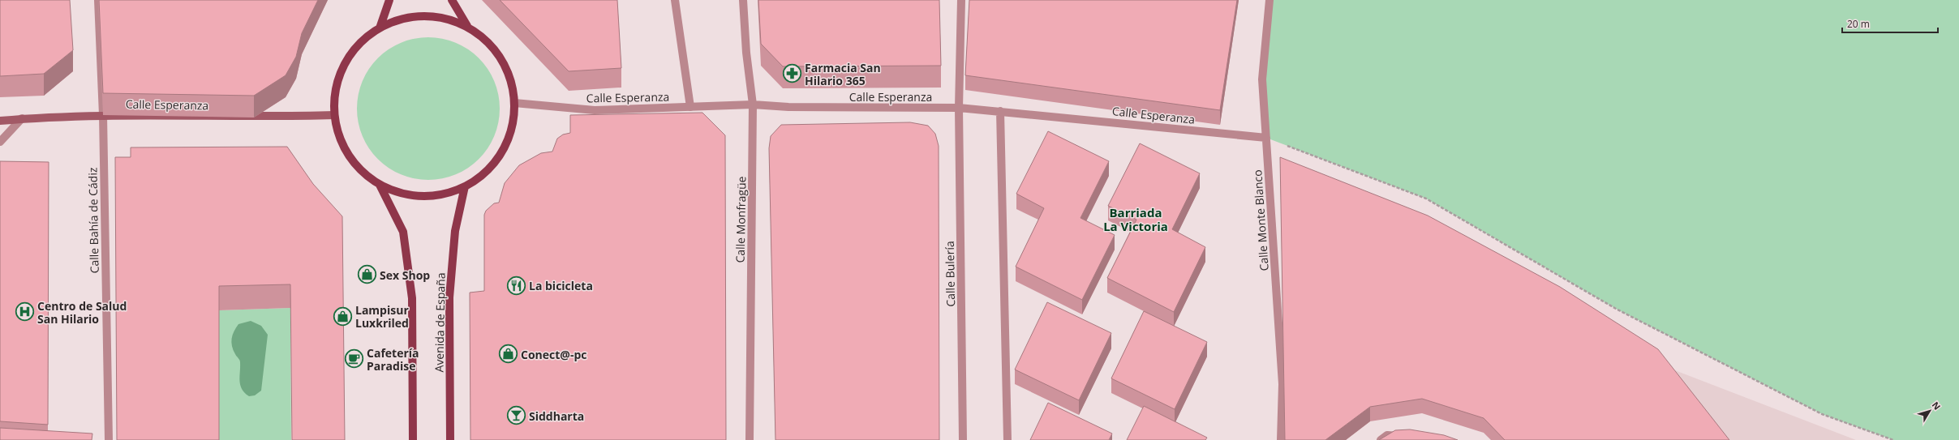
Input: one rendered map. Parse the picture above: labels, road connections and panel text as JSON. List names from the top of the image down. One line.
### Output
{"streets":{"main road":["Avenida de España"],"street":["Calle Esperanza","Calle Monfragüe","Calle Bahía de Cádiz","Calle Monte Blanco","Calle Bulería"]},"crossings":[["Calle Esperanza","Calle Monfragüe"],["Calle Esperanza","Calle Bahía de Cádiz"],["Calle Esperanza","Calle Monte Blanco"],["Calle Esperanza","Calle Bulería"]],"districts":["Barriada La Victoria"],"places":{"pharmacy":["Farmacia San Hilario 365"],"shop":["Sex Shop","Lampisur Luxkriled","Conect@-pc"],"restaurant":["La bicicleta"],"hospital":["Centro de Salud San Hilario"],"cafe":["Cafetería Paradise"],"bar":["Siddharta"]},"scale_bar":"20 m","north":"top right"}
